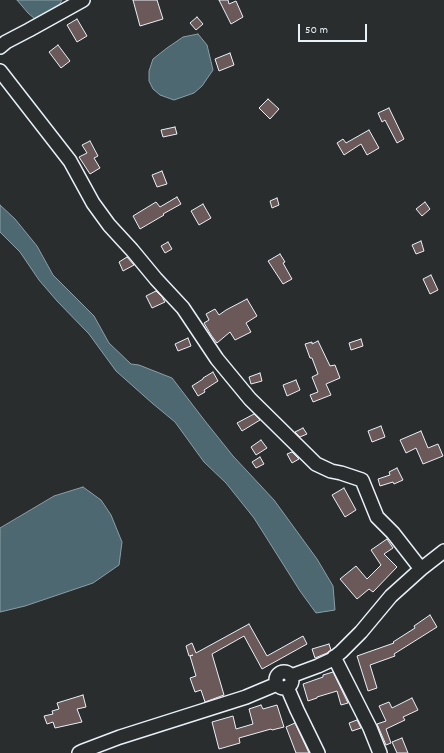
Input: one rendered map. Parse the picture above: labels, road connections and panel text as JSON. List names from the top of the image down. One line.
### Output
{"scale_bar":"50 m"}
